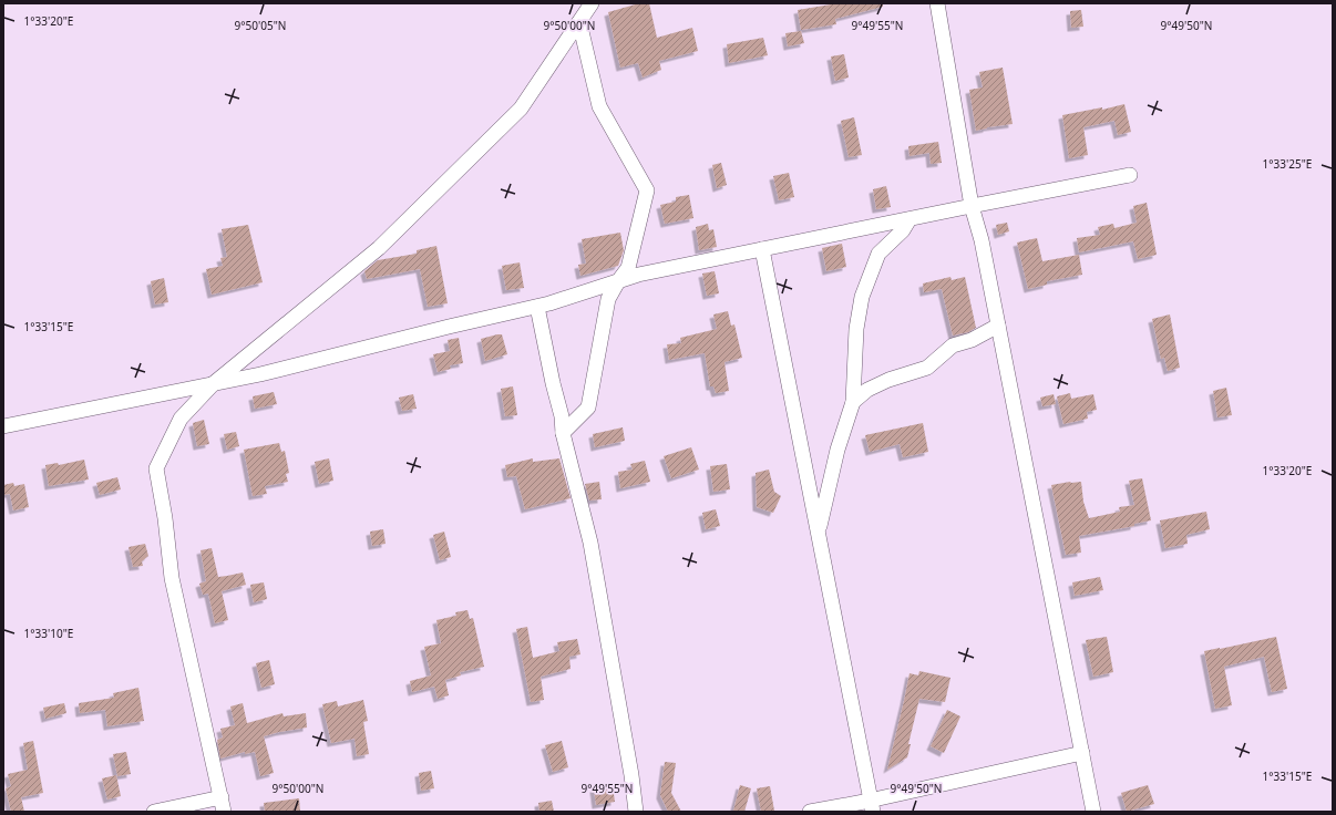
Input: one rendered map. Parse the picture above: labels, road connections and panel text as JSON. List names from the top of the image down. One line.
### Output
{"coordinates":["1°33'20\"E","9°50'05\"N","9°50'00\"N","9°49'55\"N","9°49'50\"N","1°33'25\"E","1°33'15\"E","1°33'10\"E"]}
